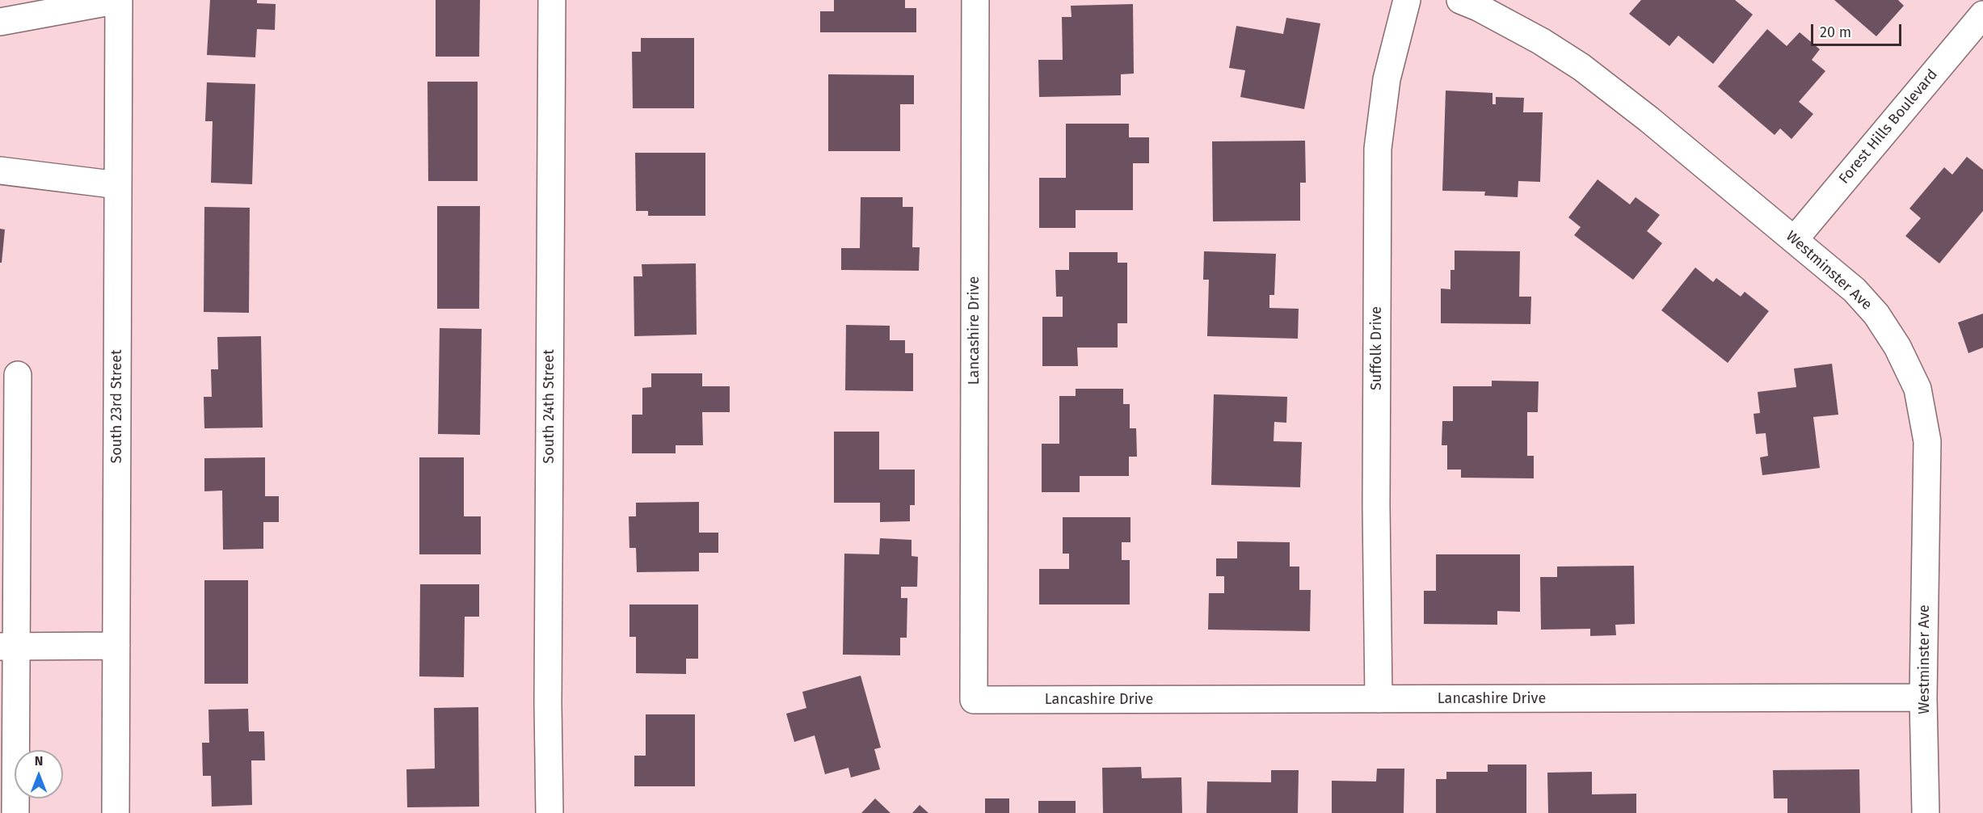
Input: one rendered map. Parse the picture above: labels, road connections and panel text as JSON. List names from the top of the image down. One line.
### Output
{"streets":{"street":["Forest Hills Boulevard","Westminster Ave","Lancashire Drive","Suffolk Drive","South 23rd Street","South 24th Street"]},"crossings":[["Forest Hills Boulevard","Westminster Ave"],["Westminster Ave","Lancashire Drive"],["Lancashire Drive","Suffolk Drive"]],"scale_bar":"20 m","north":"top"}
